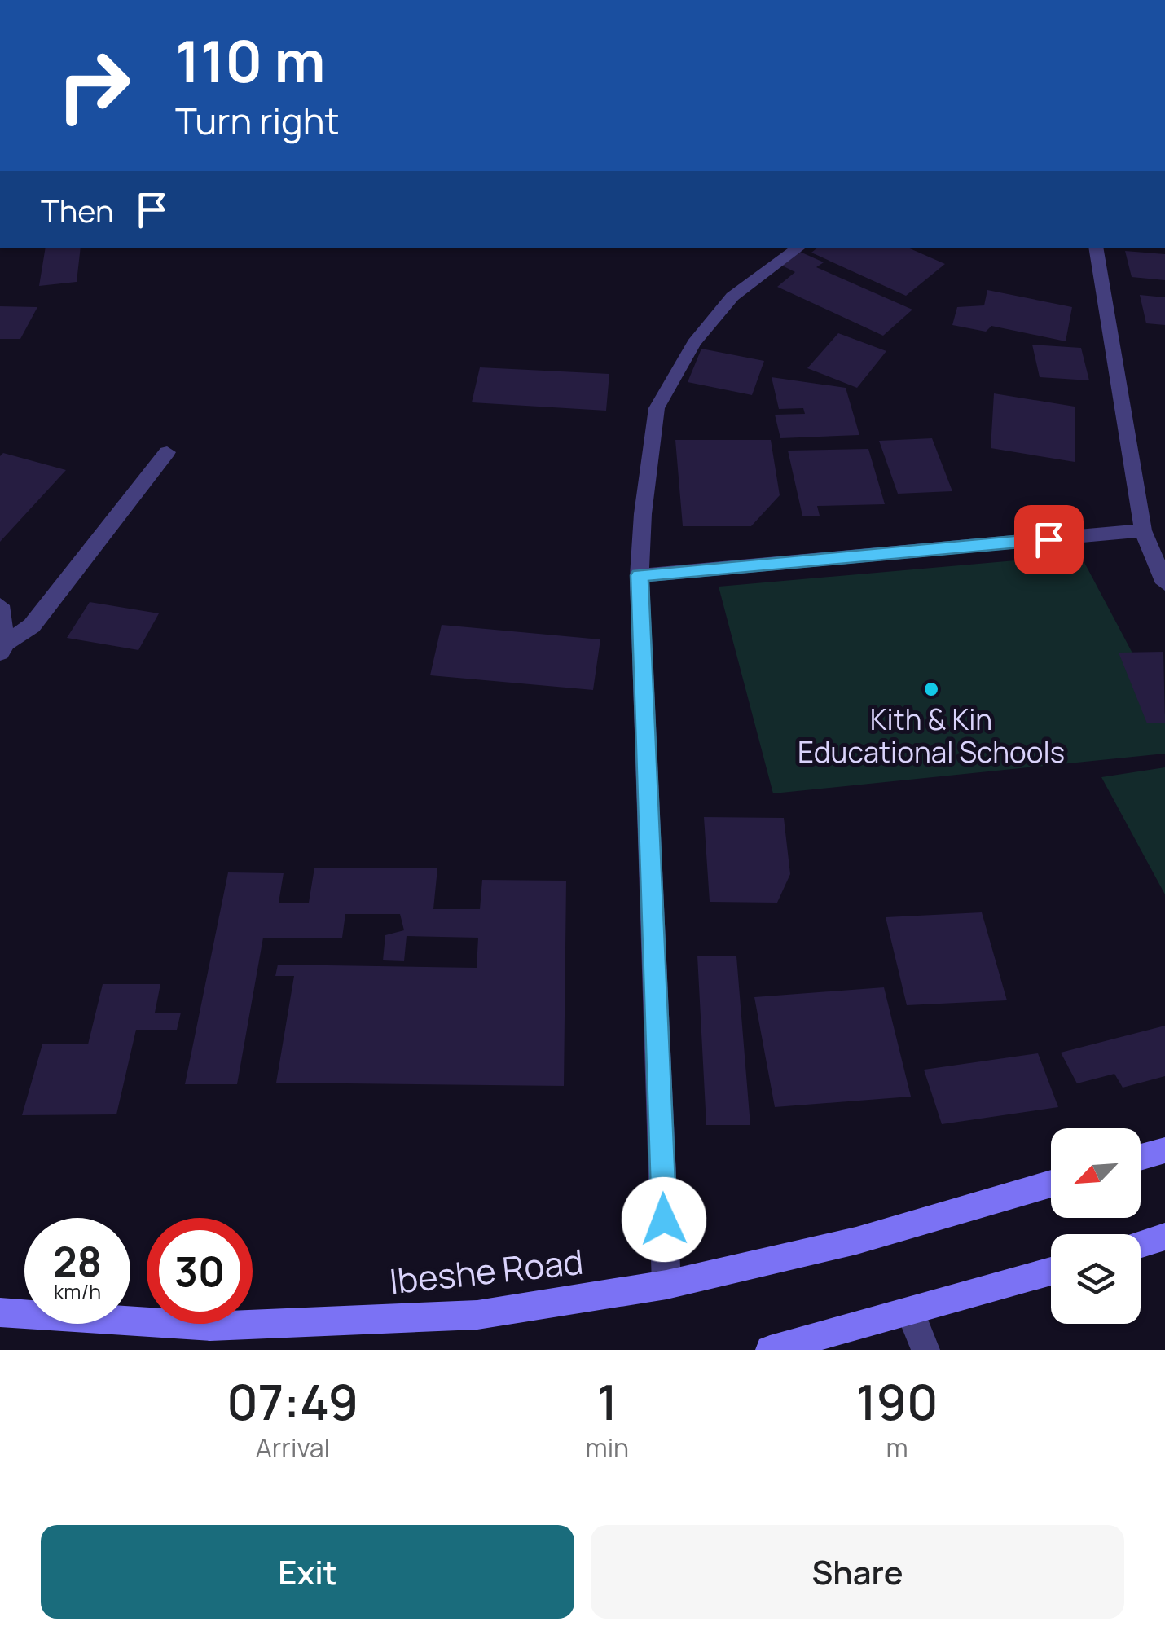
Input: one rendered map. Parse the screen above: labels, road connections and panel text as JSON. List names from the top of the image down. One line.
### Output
{"streets":{"main road":["Ibeshe Road"]},"places":["Kith & Kin Educational Schools"],"north":"bottom left","page":{"turn":["110 m","Turn right"],"then":"Then","speed":"28 km/h","limit":"30","eta":["07:49","Arrival","1","min","190","m"],"buttons":["Exit","Share"]}}
